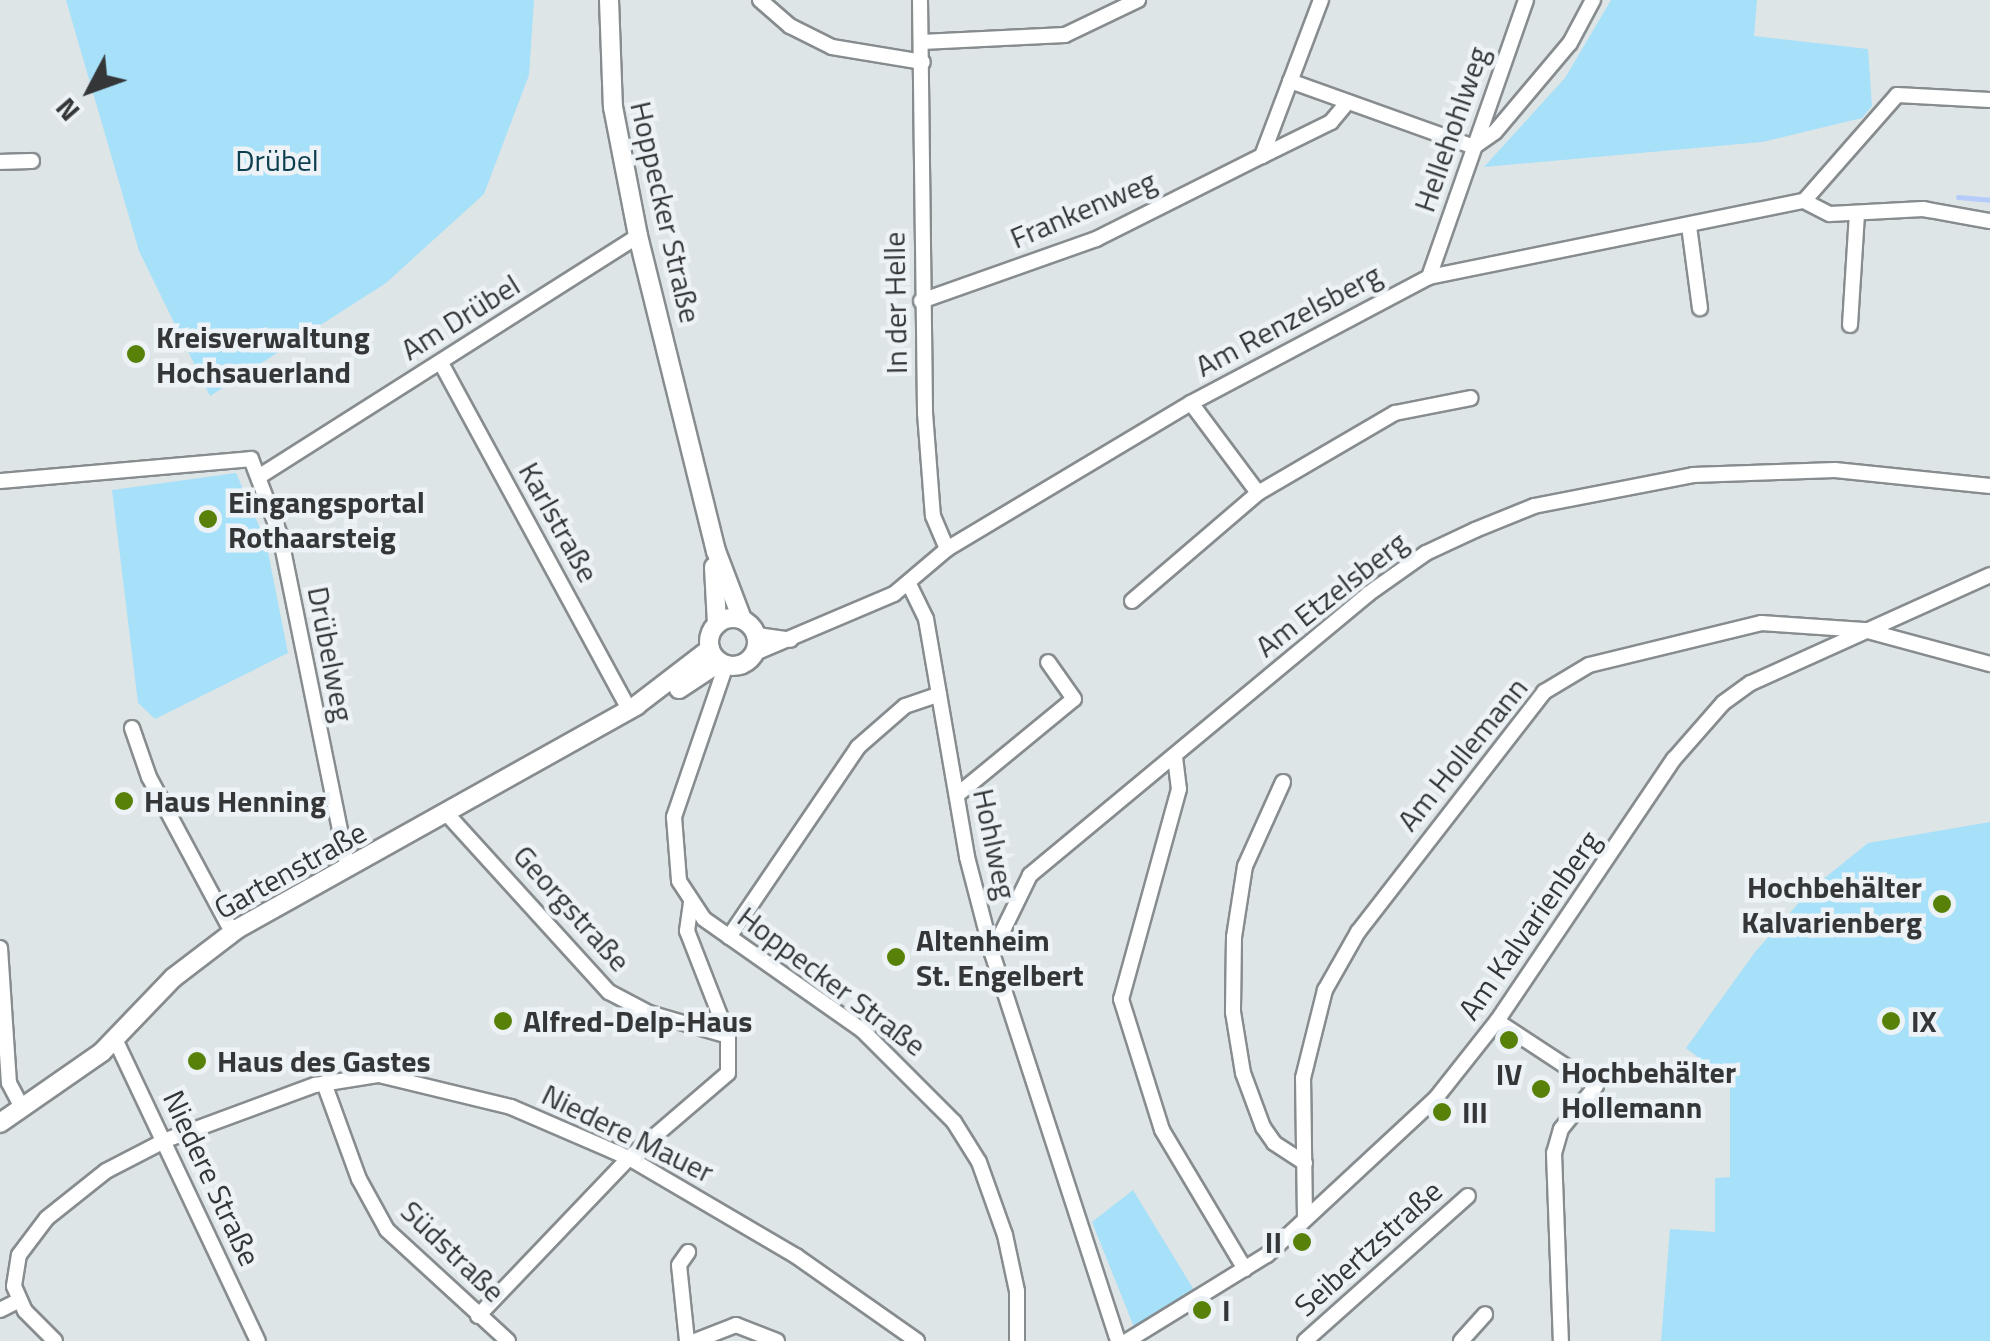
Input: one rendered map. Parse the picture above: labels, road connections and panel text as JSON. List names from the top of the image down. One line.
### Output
{"streets":{"street":["Hellehohlweg","Frankenweg","Hoppecker Straße","In der Helle","Am Drübel","Am Renzelsberg","Karlstraße","Am Etzelsberg","Drübelweg","Am Hollemann","Hohlweg","Gartenstraße","Georgstraße","Am Kalvarienberg","Niedere Mauer","Niedere Straße","Seibertzstraße","Südstraße"]},"crossings":[["Hellehohlweg","Am Renzelsberg"],["Frankenweg","In der Helle"],["Hoppecker Straße","Am Drübel"],["Hoppecker Straße","Gartenstraße"],["In der Helle","Am Renzelsberg"],["Am Drübel","Karlstraße"],["Am Drübel","Drübelweg"],["Karlstraße","Gartenstraße"],["Am Etzelsberg","Hohlweg"],["Drübelweg","Gartenstraße"],["Am Hollemann","Am Kalvarienberg"],["Gartenstraße","Georgstraße"],["Gartenstraße","Niedere Straße"],["Niedere Mauer","Niedere Straße"],["Niedere Mauer","Südstraße"]],"parks":["Drübel"],"places":["Kreisverwaltung Hochsauerland","Eingangsportal Rothaarsteig","Haus Henning","Hochbehälter Kalvarienberg","Altenheim St. Engelbert","Alfred-Delp-Haus","IX","IV","Haus des Gastes","Hochbehälter Hollemann","III","II","I"],"north":"bottom left"}
